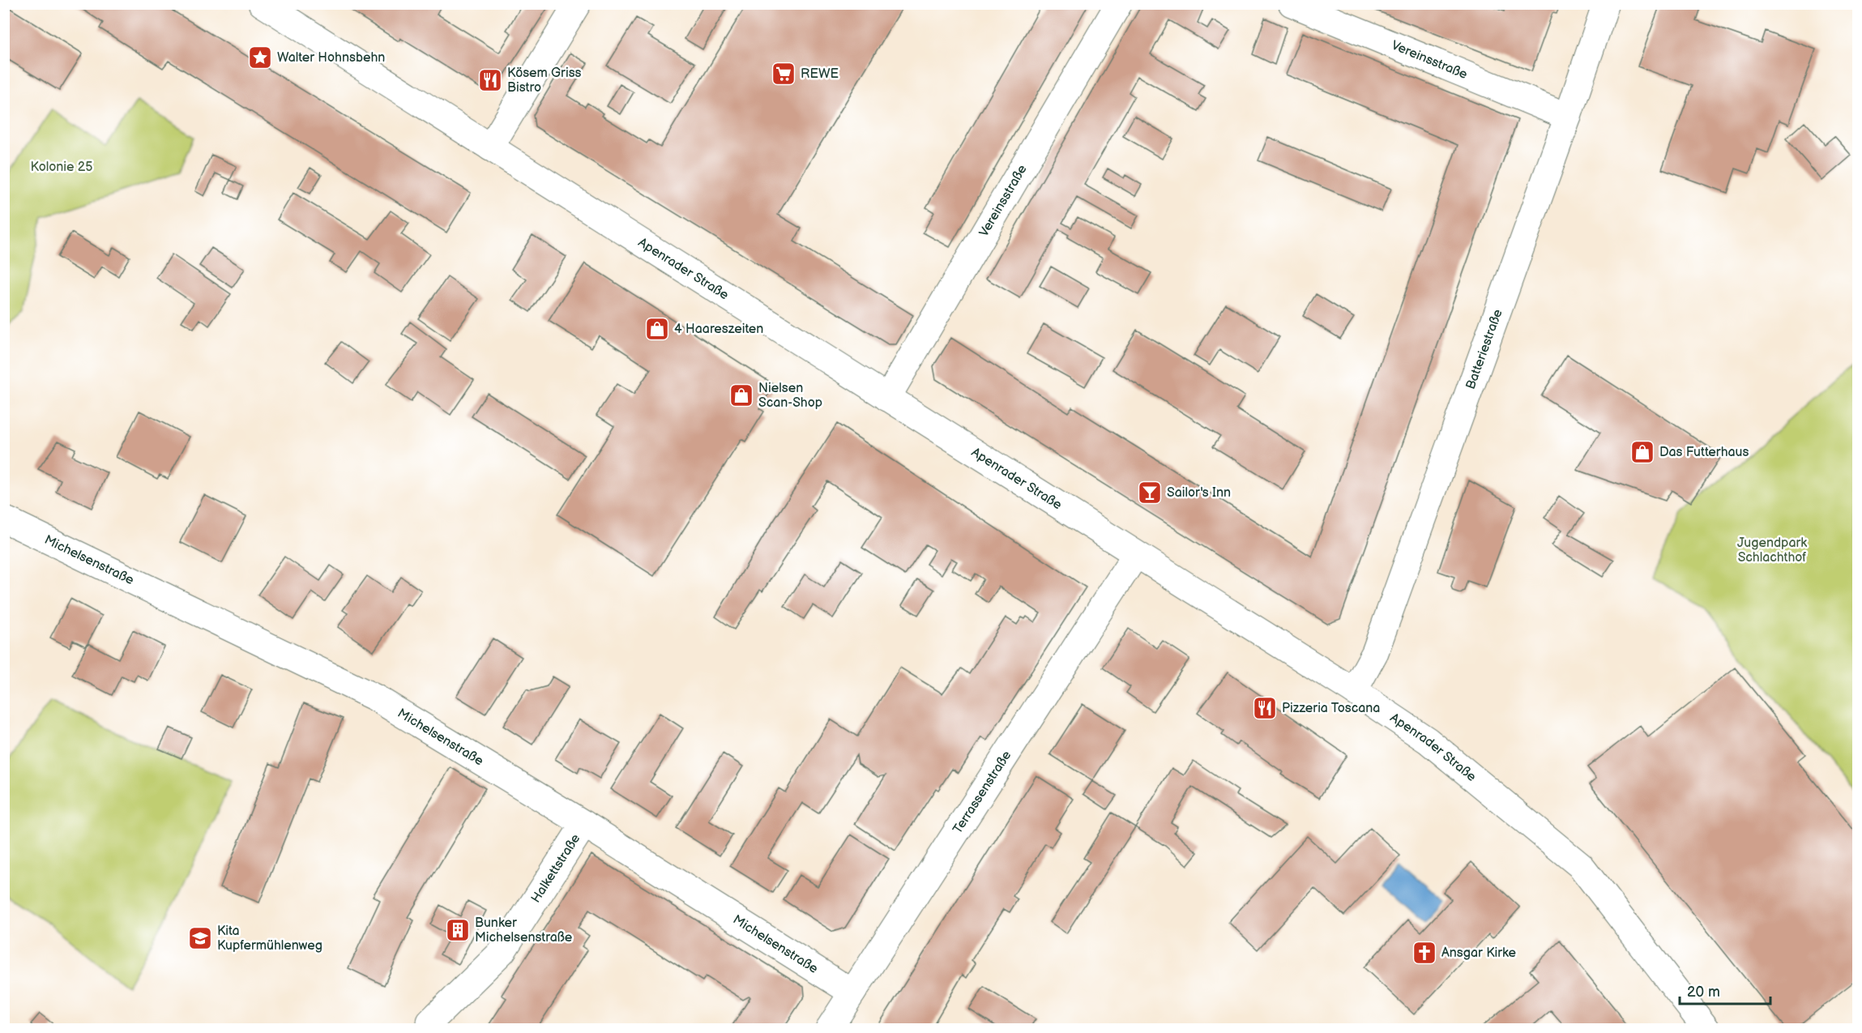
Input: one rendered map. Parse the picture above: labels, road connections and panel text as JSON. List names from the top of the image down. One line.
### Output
{"streets":{"street":["Vereinsstraße","Apenrader Straße","Batteriestraße","Michelsenstraße","Terrassenstraße","Halkettstraße"]},"crossings":[["Vereinsstraße","Apenrader Straße"],["Vereinsstraße","Batteriestraße"],["Apenrader Straße","Batteriestraße"],["Apenrader Straße","Terrassenstraße"],["Michelsenstraße","Terrassenstraße"],["Michelsenstraße","Halkettstraße"]],"parks":["Kolonie 25","Jugendpark Schlachthof"],"places":{"place":["Walter Hohnsbehn"],"supermarket":["REWE"],"restaurant":["Kösem Griss Bistro","Pizzeria Toscana"],"shop":["4 Haareszeiten","Nielsen Scan-Shop","Das Futterhaus"],"bar":["Sailor's Inn"],"building":["Bunker Michelsenstraße"],"school or university":["Kita Kupfermühlenweg"],"church":["Ansgar Kirke"]},"scale_bar":"20 m"}
